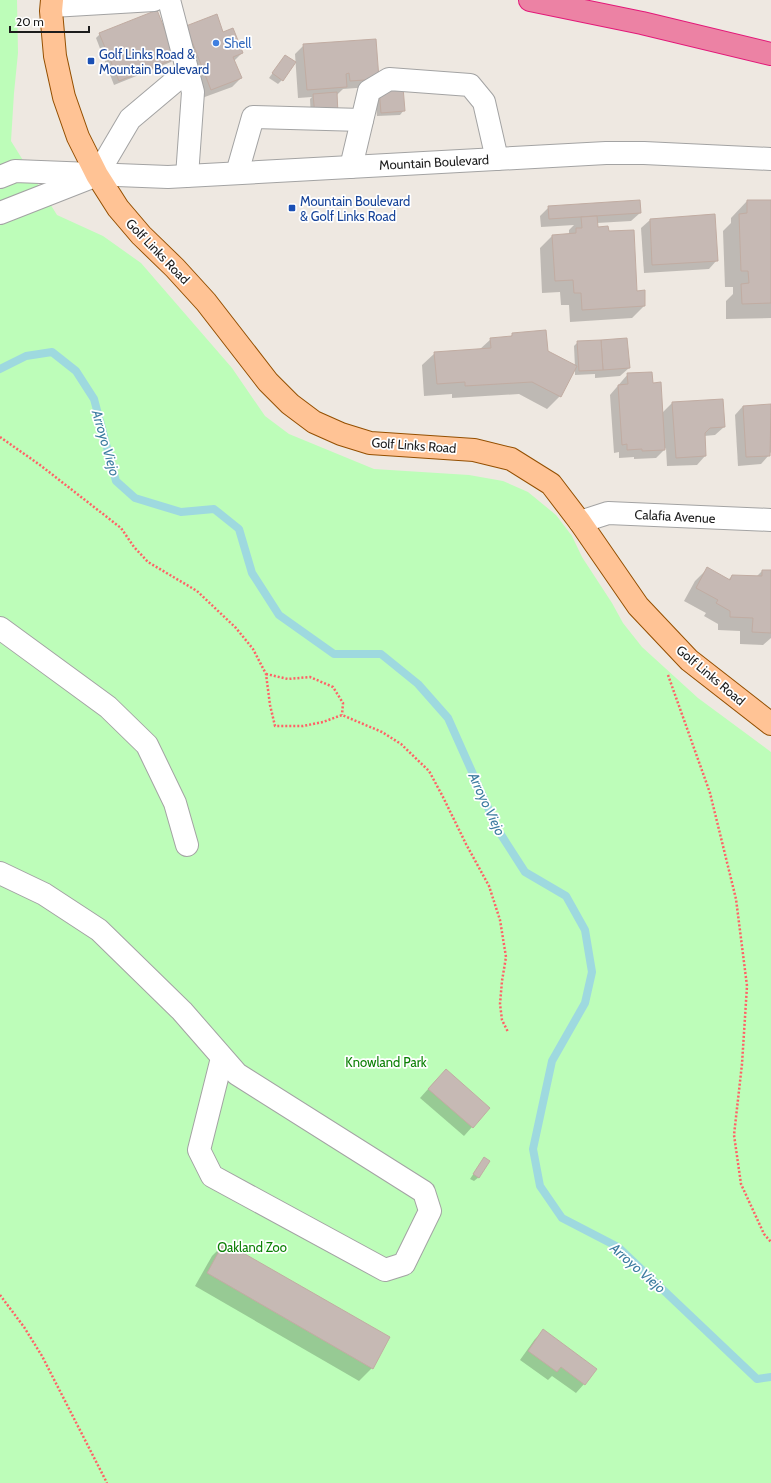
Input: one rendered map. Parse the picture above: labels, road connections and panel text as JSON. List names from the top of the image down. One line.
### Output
{"streets":{"main road":["Golf Links Road"],"street":["Mountain Boulevard","Calafia Avenue"]},"crossings":[["Mountain Boulevard","Golf Links Road"],["Golf Links Road","Calafia Avenue"]],"water":["Arroyo Viejo"],"parks":["Knowland Park","Oakland Zoo"],"places":{"other":["Shell"],"transit":["Golf Links Road & Mountain Boulevard","Mountain Boulevard & Golf Links Road"]},"scale_bar":"20 m"}
